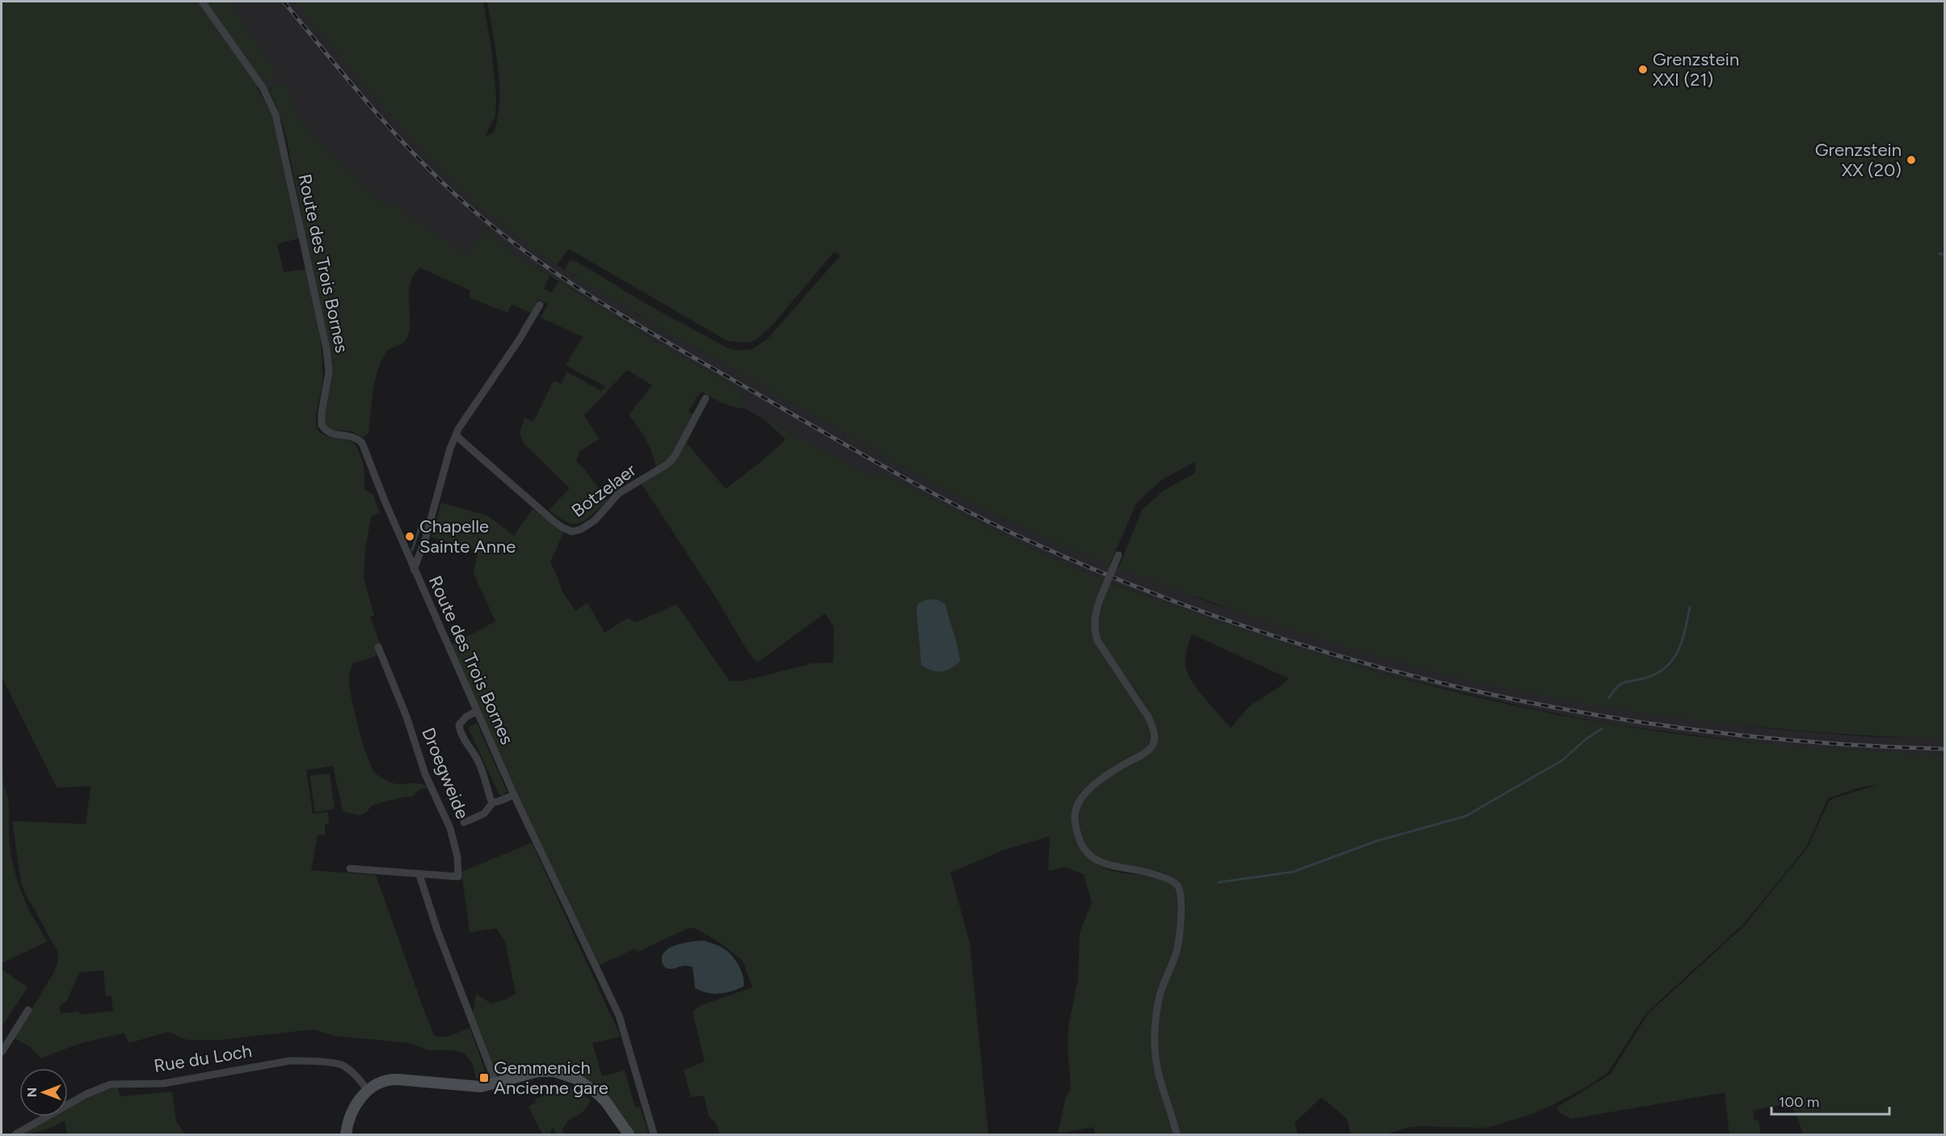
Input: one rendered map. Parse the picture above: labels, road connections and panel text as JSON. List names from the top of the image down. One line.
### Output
{"streets":{"street":["Route des Trois Bornes","Botzelaer","Droegweide","Rue du Loch"]},"places":{"other":["Grenzstein XXI (21)","Grenzstein XX (20)","Chapelle Sainte Anne"],"transit":["Gemmenich Ancienne gare"]},"scale_bar":"100 m","north":"left"}
